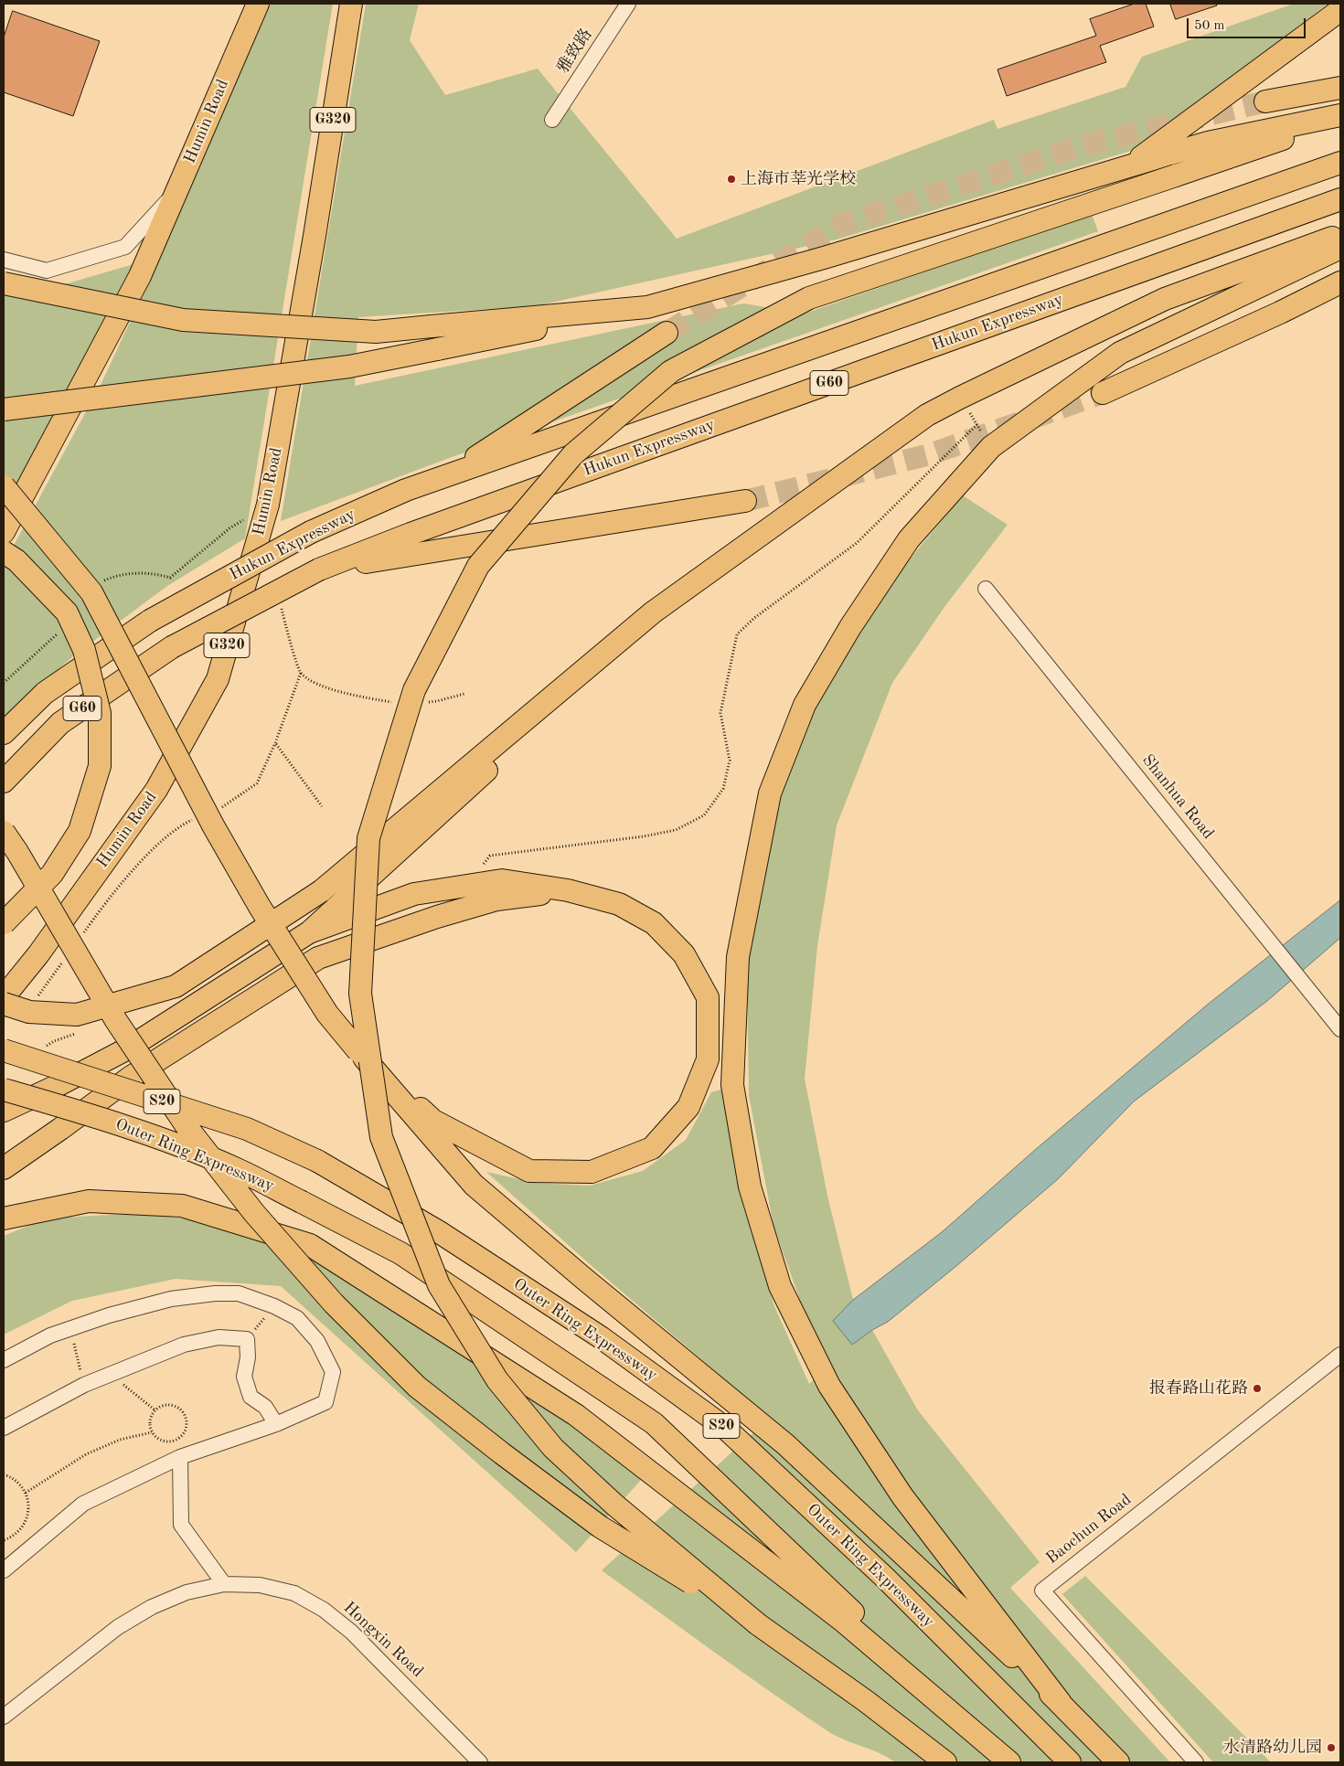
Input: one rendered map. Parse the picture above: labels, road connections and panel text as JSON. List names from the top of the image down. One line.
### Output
{"streets":{"highway":["G320","Humin Road","Hukun Expressway","G60","S20","Outer Ring Expressway"],"street":["雅致路","Shanhua Road","Baochun Road","Hongxin Road"]},"places":["上海市莘光学校","报春路山花路","水清路幼儿园"],"scale_bar":"50 m"}
